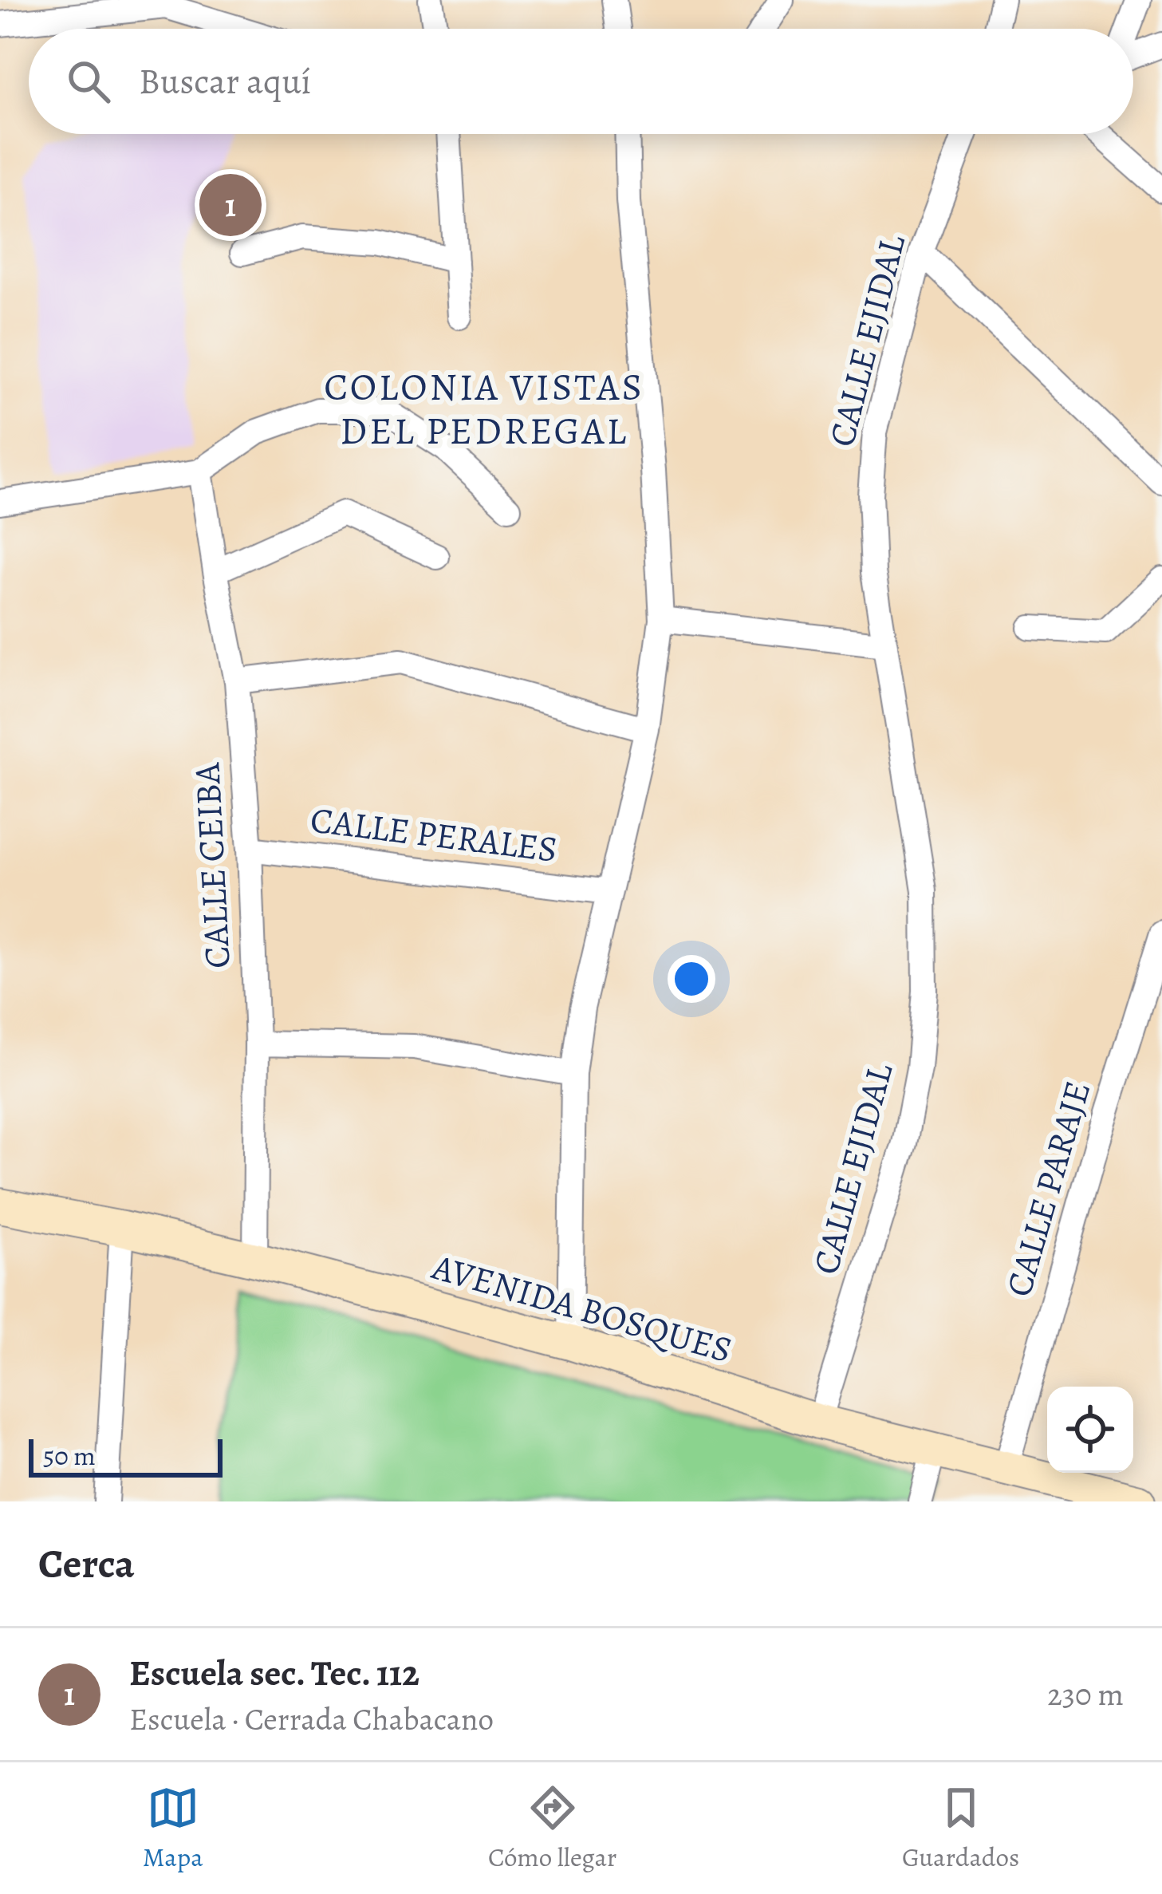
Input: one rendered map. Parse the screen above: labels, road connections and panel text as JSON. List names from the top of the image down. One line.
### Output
{"streets":{"street":["CALLE EJIDAL","CALLE PERALES","CALLE CEIBA","CALLE PARAJE","AVENIDA BOSQUES"]},"crossings":[["CALLE EJIDAL","AVENIDA BOSQUES"],["CALLE PERALES","CALLE CEIBA"],["CALLE CEIBA","AVENIDA BOSQUES"],["CALLE PARAJE","AVENIDA BOSQUES"]],"districts":["COLONIA VISTAS DEL PEDREGAL"],"scale_bar":"50 m","page":{"search":"Buscar aquí","pins":"1","scale":"50 m","heading":"Cerca","list":[{"mark":"1","name":"Escuela sec. Tec. 112","note":"Escuela · Cerrada Chabacano","value":"230 m"}],"nav":["Mapa","Cómo llegar","Guardados"]}}
